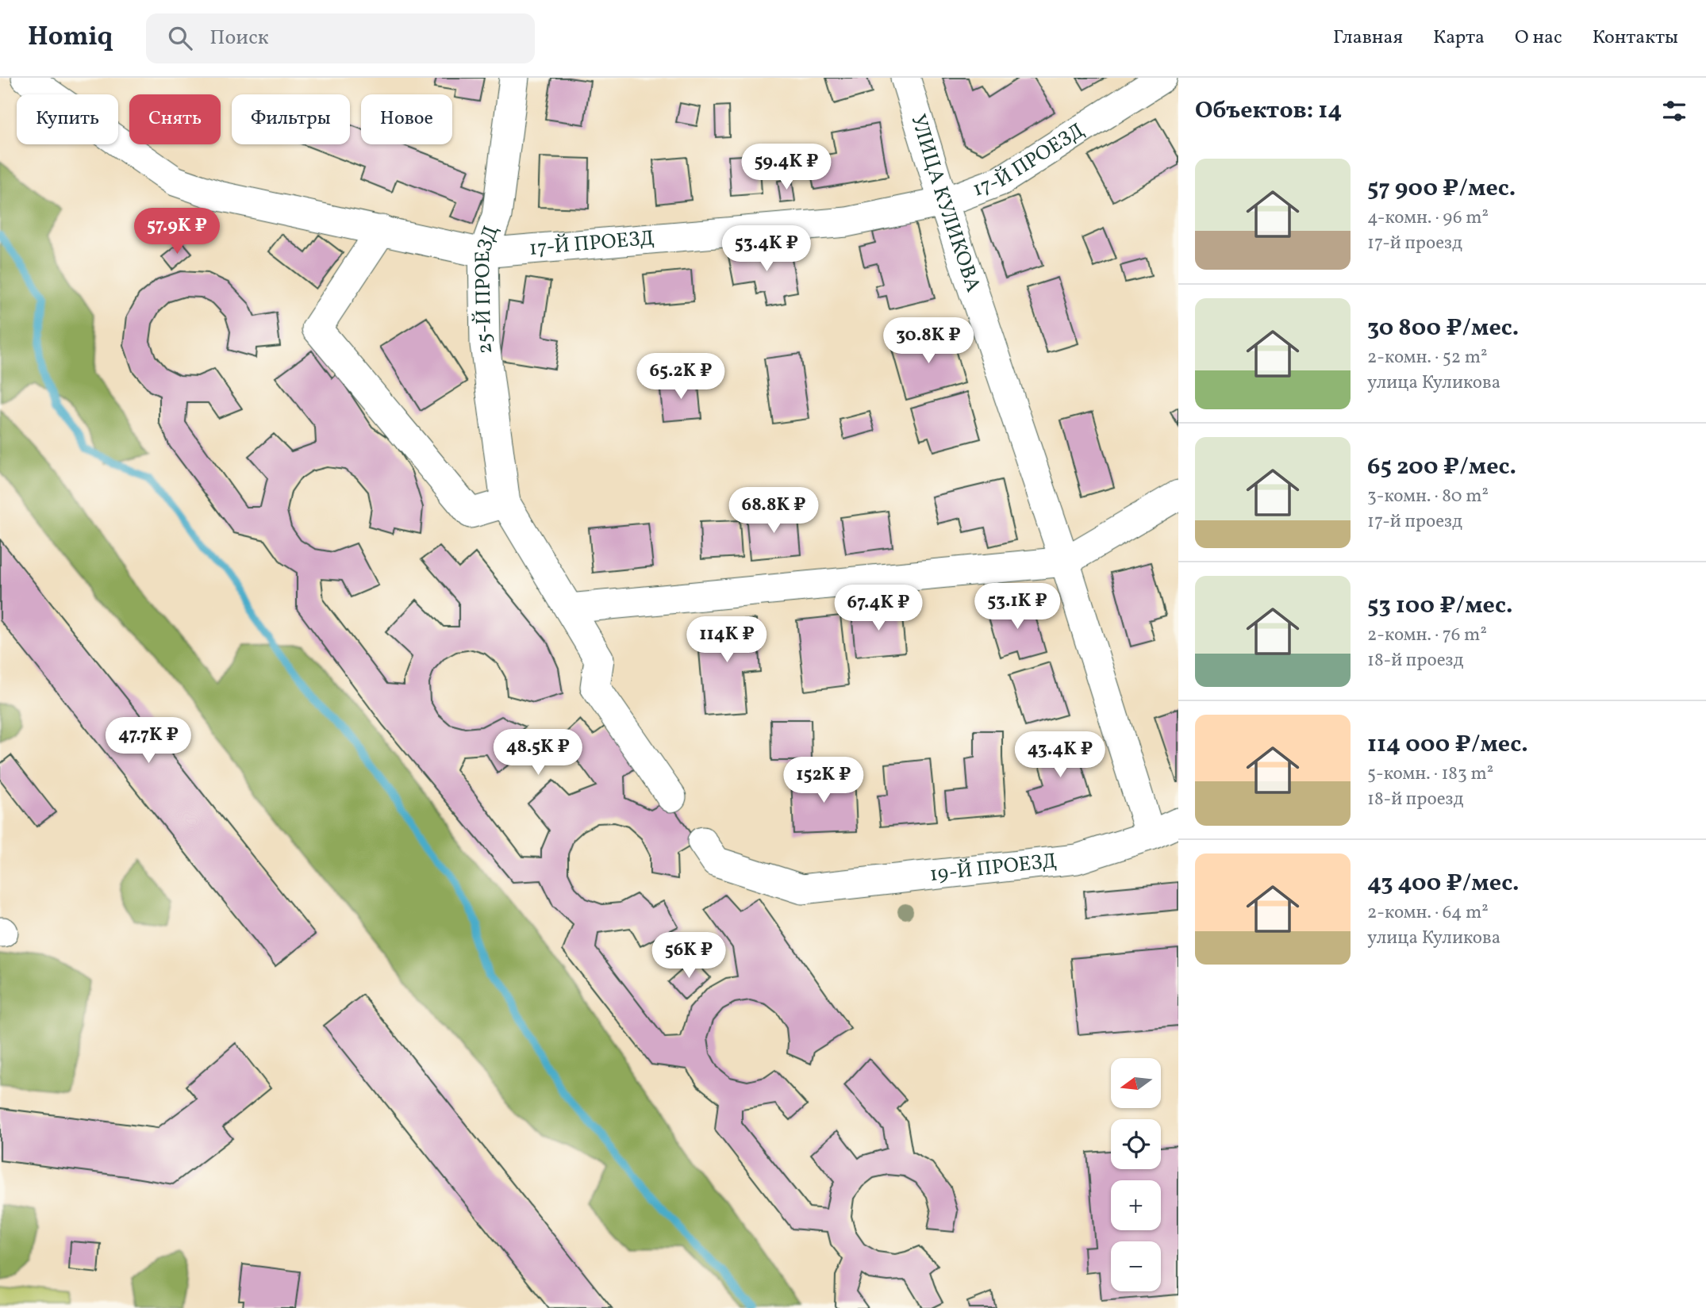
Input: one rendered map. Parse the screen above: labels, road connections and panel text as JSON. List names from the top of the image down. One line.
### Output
{"streets":{"street":["17-Й ПРОЕЗД","УЛИЦА КУЛИКОВА","25-Й ПРОЕЗД","19-Й ПРОЕЗД"]},"crossings":[["17-Й ПРОЕЗД","УЛИЦА КУЛИКОВА"],["17-Й ПРОЕЗД","25-Й ПРОЕЗД"],["УЛИЦА КУЛИКОВА","19-Й ПРОЕЗД"]],"north":"left","page":{"header":"Homiq","search":"Поиск","nav":["Главная","Карта","О нас","Контакты"],"heading":"Объектов: 14","chip":["Купить","Снять","Фильтры","Новое"],"price":["59.4K ₽","57.9K ₽","53.4K ₽","30.8K ₽","65.2K ₽","68.8K ₽","53.1K ₽","67.4K ₽","114K ₽","47.7K ₽","48.5K ₽","43.4K ₽","152K ₽","56K ₽"],"list":[{"name":"57 900 ₽/мес.","note":"4-комн. · 96 m² · 17-й проезд"},{"name":"30 800 ₽/мес.","note":"2-комн. · 52 m² · улица Куликова"},{"name":"65 200 ₽/мес.","note":"3-комн. · 80 m² · 17-й проезд"},{"name":"53 100 ₽/мес.","note":"2-комн. · 76 m² · 18-й проезд"},{"name":"114 000 ₽/мес.","note":"5-комн. · 183 m² · 18-й проезд"},{"name":"43 400 ₽/мес.","note":"2-комн. · 64 m² · улица Куликова"}],"map_buttons":["+","−"]}}
